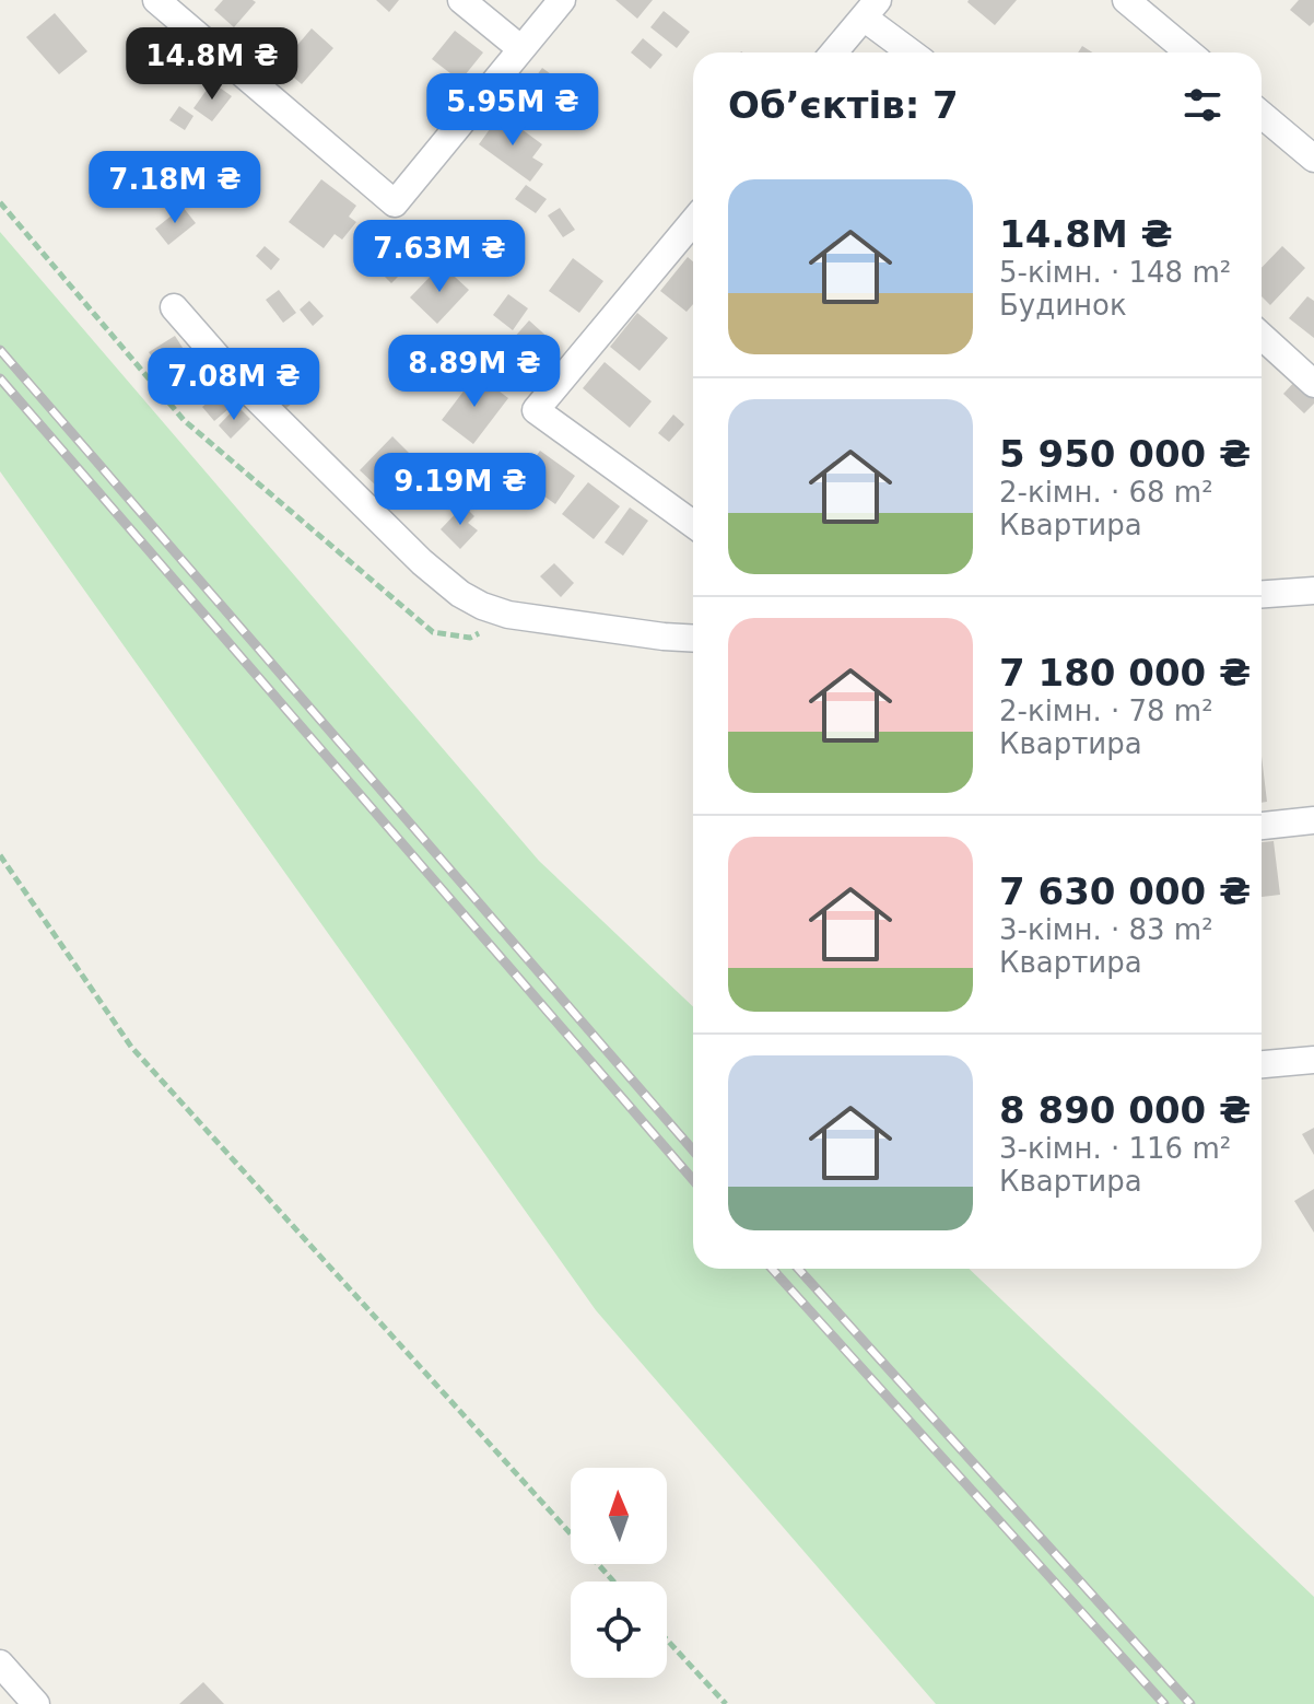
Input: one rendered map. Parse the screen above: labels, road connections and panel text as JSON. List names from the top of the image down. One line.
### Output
{"north":"top","page":{"price":["14.8M ₴","5.95M ₴","7.18M ₴","7.63M ₴","8.89M ₴","7.08M ₴","9.19M ₴"],"heading":"Об’єктів: 7","list":[{"name":"14.8M ₴","note":"5-кімн. · 148 m² · Будинок"},{"name":"5 950 000 ₴","note":"2-кімн. · 68 m² · Квартира"},{"name":"7 180 000 ₴","note":"2-кімн. · 78 m² · Квартира"},{"name":"7 630 000 ₴","note":"3-кімн. · 83 m² · Квартира"},{"name":"8 890 000 ₴","note":"3-кімн. · 116 m² · Квартира"}]}}
